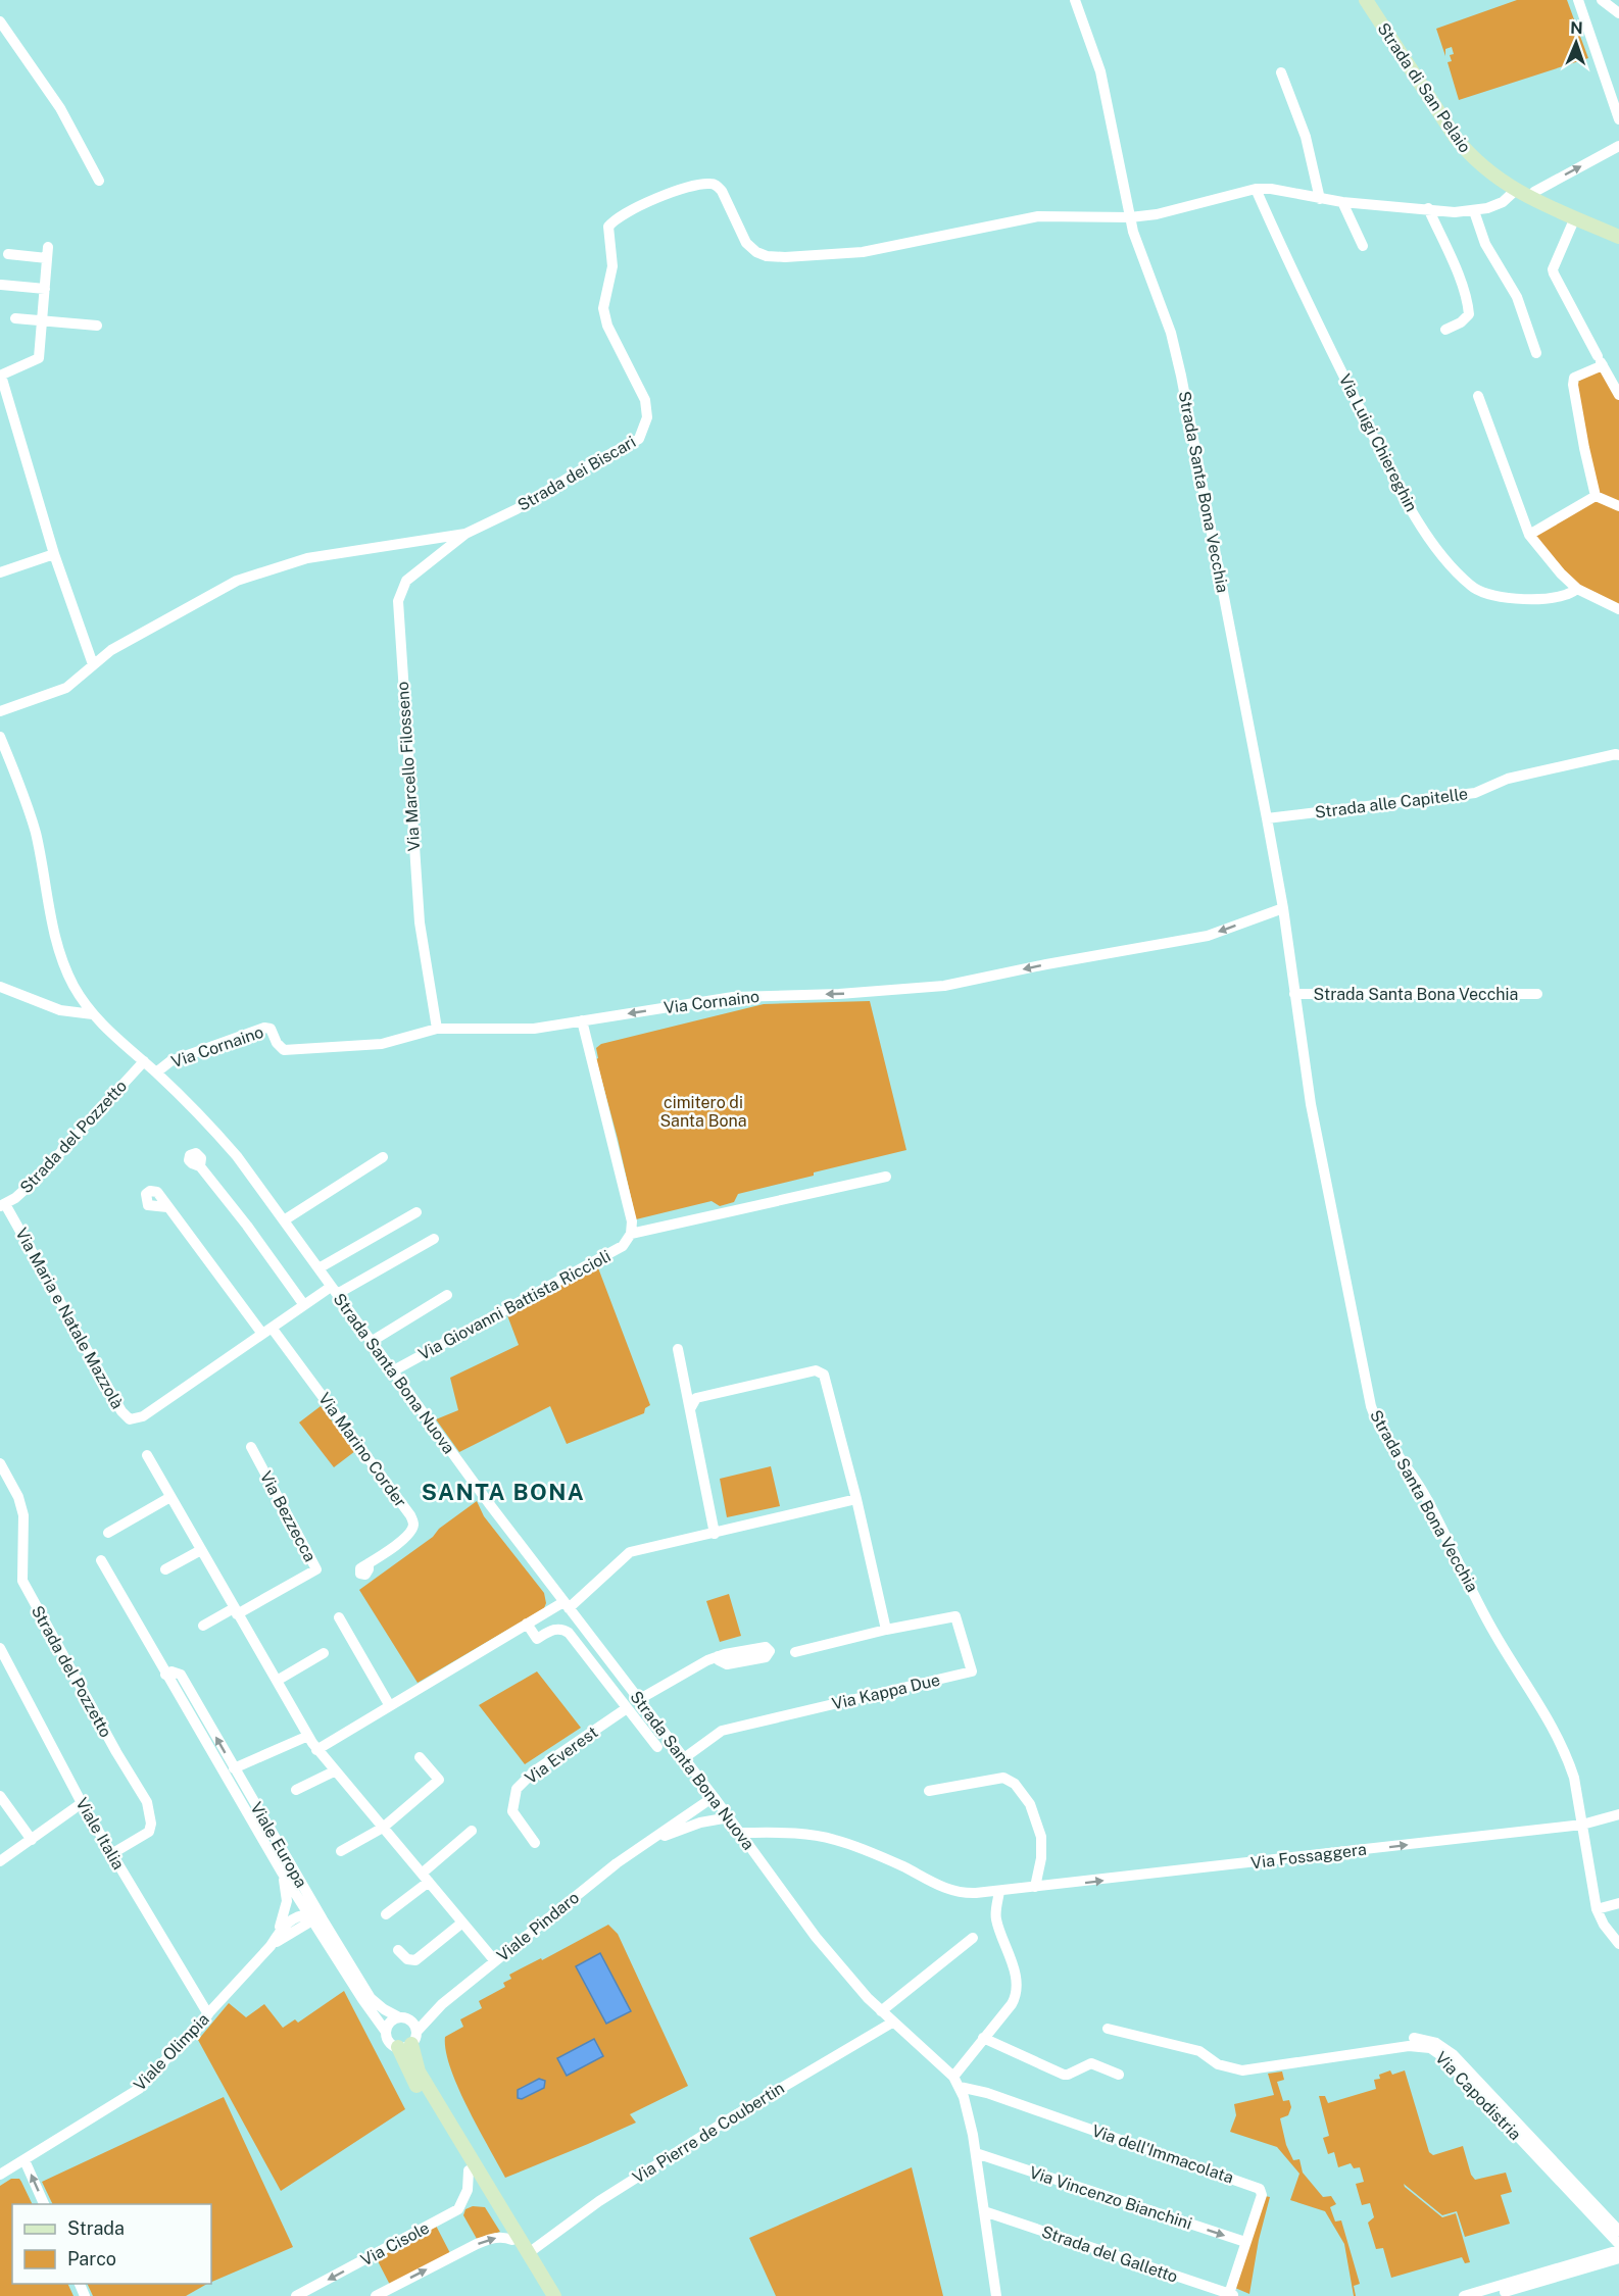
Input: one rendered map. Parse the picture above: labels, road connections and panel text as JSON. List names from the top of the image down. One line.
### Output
{"streets":{"main road":["Strada di San Pelaio","Viale Europa"],"street":["Via Luigi Chiereghin","Strada dei Biscari","Strada Santa Bona Vecchia","Via Marcello Filosseno","Strada alle Capitelle","Via Cornaino","Strada del Pozzetto","Via Giovanni Battista Riccioli","Via Maria e Natale Mazzolà","Strada Santa Bona Nuova","Via Marino Corder","Via Bezzecca","Via Kappa Due","Via Everest","Viale Italia","Via Fossaggera","Viale Pindaro","Viale Olimpia","Via Capodistria","Via Pierre de Coubertin","Via dell'Immacolata","Via Vincenzo Bianchini","Via Cisole","Strada del Galletto"]},"crossings":[["Strada di San Pelaio","Strada dei Biscari"],["Via Luigi Chiereghin","Strada dei Biscari"],["Strada dei Biscari","Strada Santa Bona Vecchia"],["Strada dei Biscari","Via Marcello Filosseno"],["Strada Santa Bona Vecchia","Strada alle Capitelle"],["Strada Santa Bona Vecchia","Via Cornaino"],["Strada Santa Bona Vecchia","Via Fossaggera"],["Via Marcello Filosseno","Via Cornaino"],["Via Cornaino","Strada Santa Bona Nuova"],["Strada del Pozzetto","Via Maria e Natale Mazzolà"],["Strada del Pozzetto","Strada Santa Bona Nuova"],["Strada del Pozzetto","Viale Italia"],["Via Giovanni Battista Riccioli","Strada Santa Bona Nuova"],["Via Maria e Natale Mazzolà","Strada Santa Bona Nuova"],["Via Maria e Natale Mazzolà","Via Marino Corder"],["Strada Santa Bona Nuova","Via Kappa Due"],["Strada Santa Bona Nuova","Via Fossaggera"],["Strada Santa Bona Nuova","Viale Pindaro"],["Strada Santa Bona Nuova","Via Pierre de Coubertin"],["Strada Santa Bona Nuova","Via dell'Immacolata"],["Viale Italia","Viale Olimpia"],["Viale Europa","Viale Pindaro"],["Viale Europa","Viale Olimpia"],["Viale Europa","Via Pierre de Coubertin"],["Viale Europa","Via Cisole"],["Via dell'Immacolata","Via Vincenzo Bianchini"],["Via dell'Immacolata","Strada del Galletto"]],"one_way":["Via Cornaino","Via Fossaggera","Via Vincenzo Bianchini"],"districts":["SANTA BONA"],"parks":["cimitero di Santa Bona"],"legend":["Strada","Parco"],"north":"top"}
